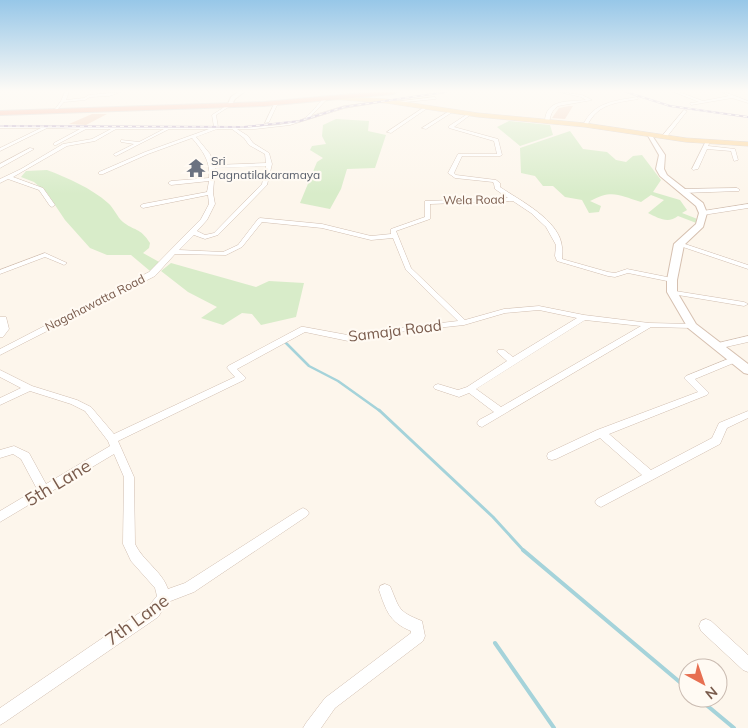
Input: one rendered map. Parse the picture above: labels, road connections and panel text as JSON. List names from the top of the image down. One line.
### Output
{"streets":{"street":["Wela Road","Nagahawatta Road","Samaja Road","5th Lane","7th Lane"]},"crossings":[["Samaja Road","5th Lane"]],"places":{"temple":["Sri Pagnatilakaramaya"]},"north":"bottom right"}
